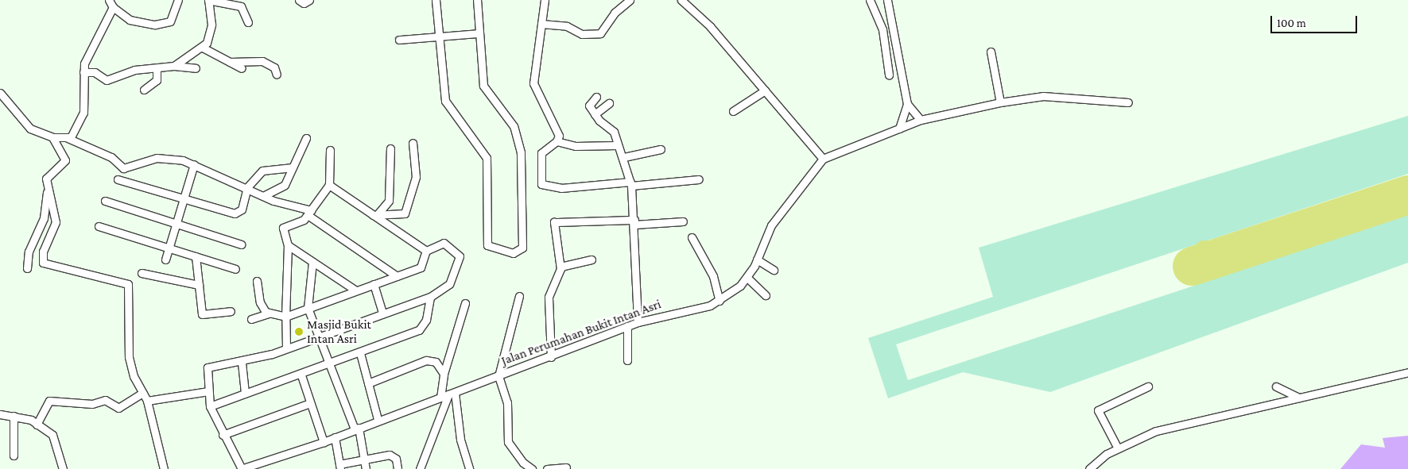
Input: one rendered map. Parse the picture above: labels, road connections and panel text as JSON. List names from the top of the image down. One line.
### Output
{"streets":{"street":["Jalan Perumahan Bukit Intan Asri"]},"places":["Masjid Bukit Intan Asri"],"scale_bar":"100 m"}
